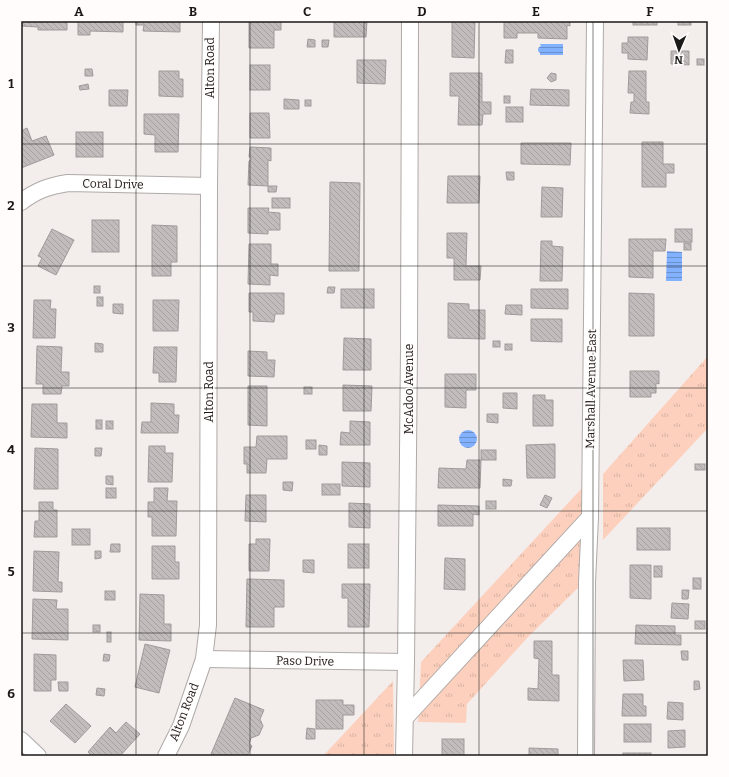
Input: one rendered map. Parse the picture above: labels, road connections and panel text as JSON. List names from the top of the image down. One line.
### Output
{"streets":{"street":["Alton Road","Coral Drive","McAdoo Avenue","Marshall Avenue East","Paso Drive"]},"crossings":[["Alton Road","Coral Drive"],["Alton Road","Paso Drive"],["McAdoo Avenue","Paso Drive"]],"north":"bottom","grid":{"columns":["A","B","C","D","E","F"],"rows":["1","2","3","4","5","6"]}}
